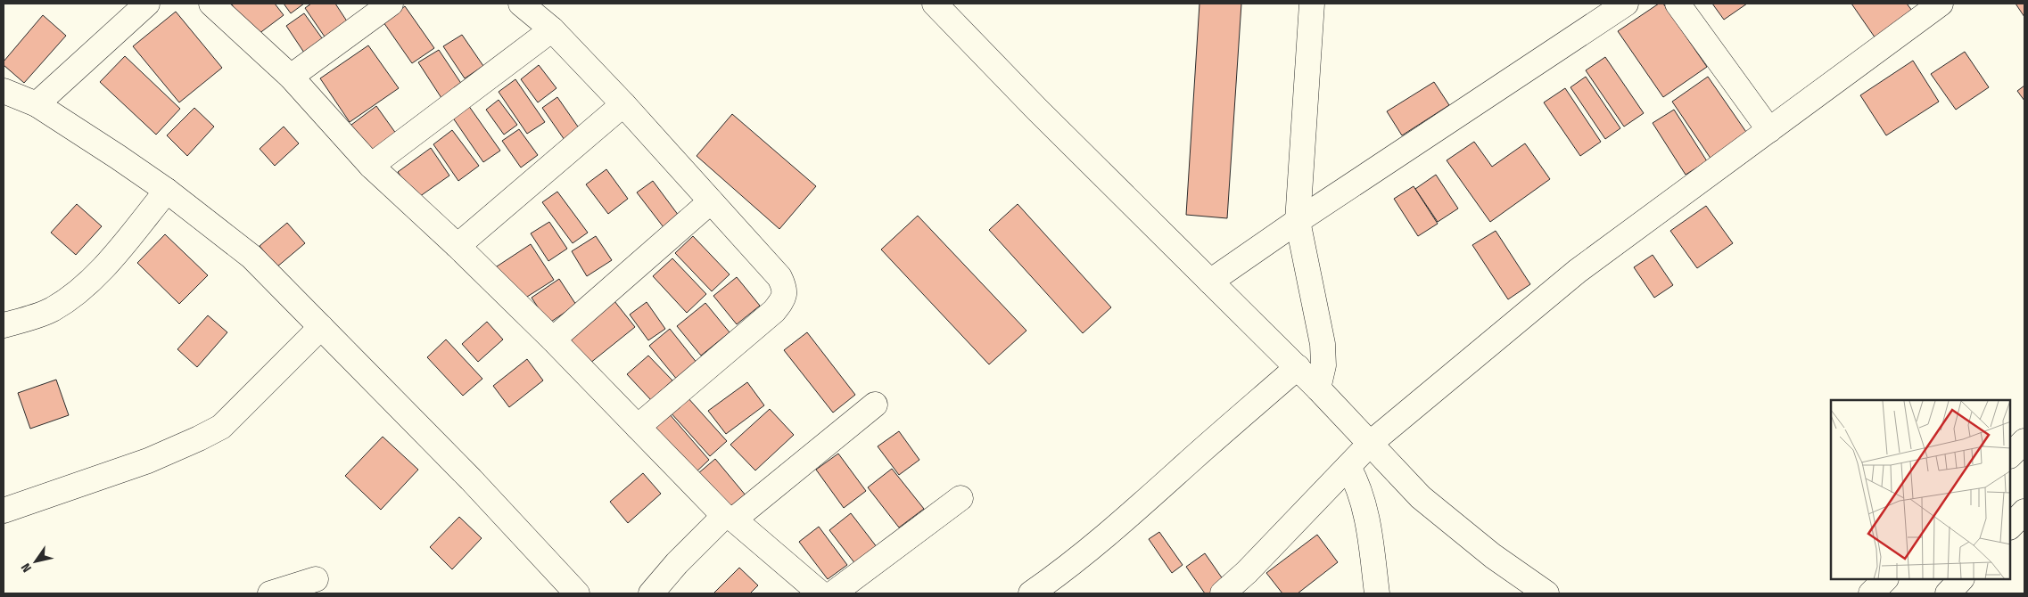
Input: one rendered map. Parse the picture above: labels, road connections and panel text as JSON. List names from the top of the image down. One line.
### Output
{"north":"bottom left"}
